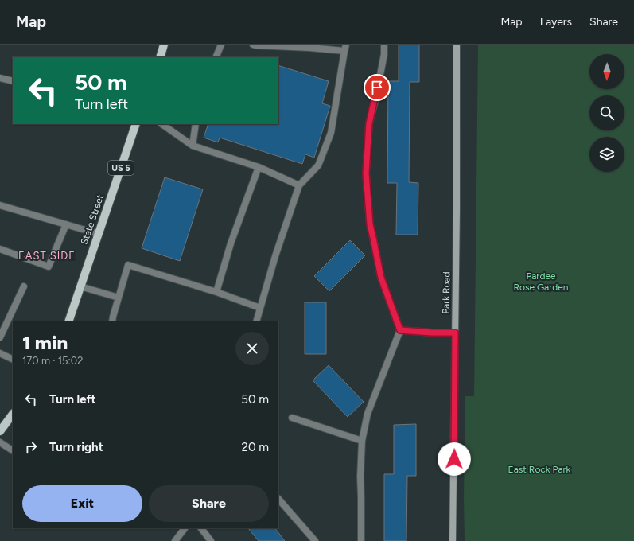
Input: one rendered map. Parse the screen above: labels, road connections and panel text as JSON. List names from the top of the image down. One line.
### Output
{"streets":{"main road":["US 5","State Street","Park Road"]},"districts":["EAST SIDE"],"parks":["Pardee Rose Garden","East Rock Park"],"north":"bottom","page":{"header":"Map","nav":["Map","Layers","Share"],"turn":["50 m","Turn left"],"heading":["1 min","170 m · 15:02"],"list":[{"name":"Turn left","value":"50 m"},{"name":"Turn right","value":"20 m"}],"buttons":["Exit","Share"]}}
